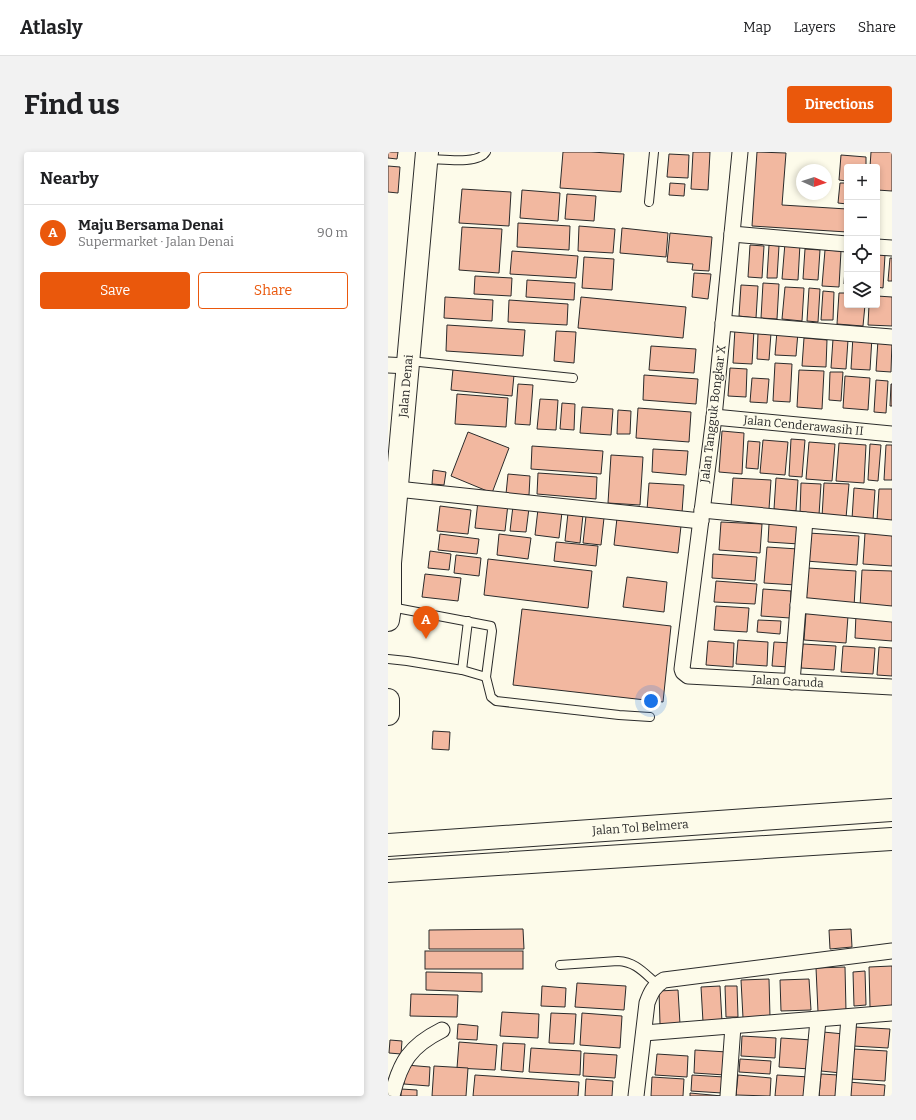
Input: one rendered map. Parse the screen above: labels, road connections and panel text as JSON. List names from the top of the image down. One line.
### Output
{"streets":{"main road":["Jalan Denai","Jalan Tol Belmera"],"street":["Jalan Tangguk Bongkar X","Jalan Cenderawasih II","Jalan Garuda"]},"crossings":[["Jalan Tangguk Bongkar X","Jalan Cenderawasih II"],["Jalan Tangguk Bongkar X","Jalan Garuda"]],"north":"right","page":{"header":"Atlasly","nav":["Map","Layers","Share"],"buttons":["Directions",["Save","Share"]],"title":"Find us","heading":"Nearby","map_buttons":["+","−"],"list":[{"mark":"A","name":"Maju Bersama Denai","note":"Supermarket · Jalan Denai","value":"90 m"}],"pins":"A"}}
